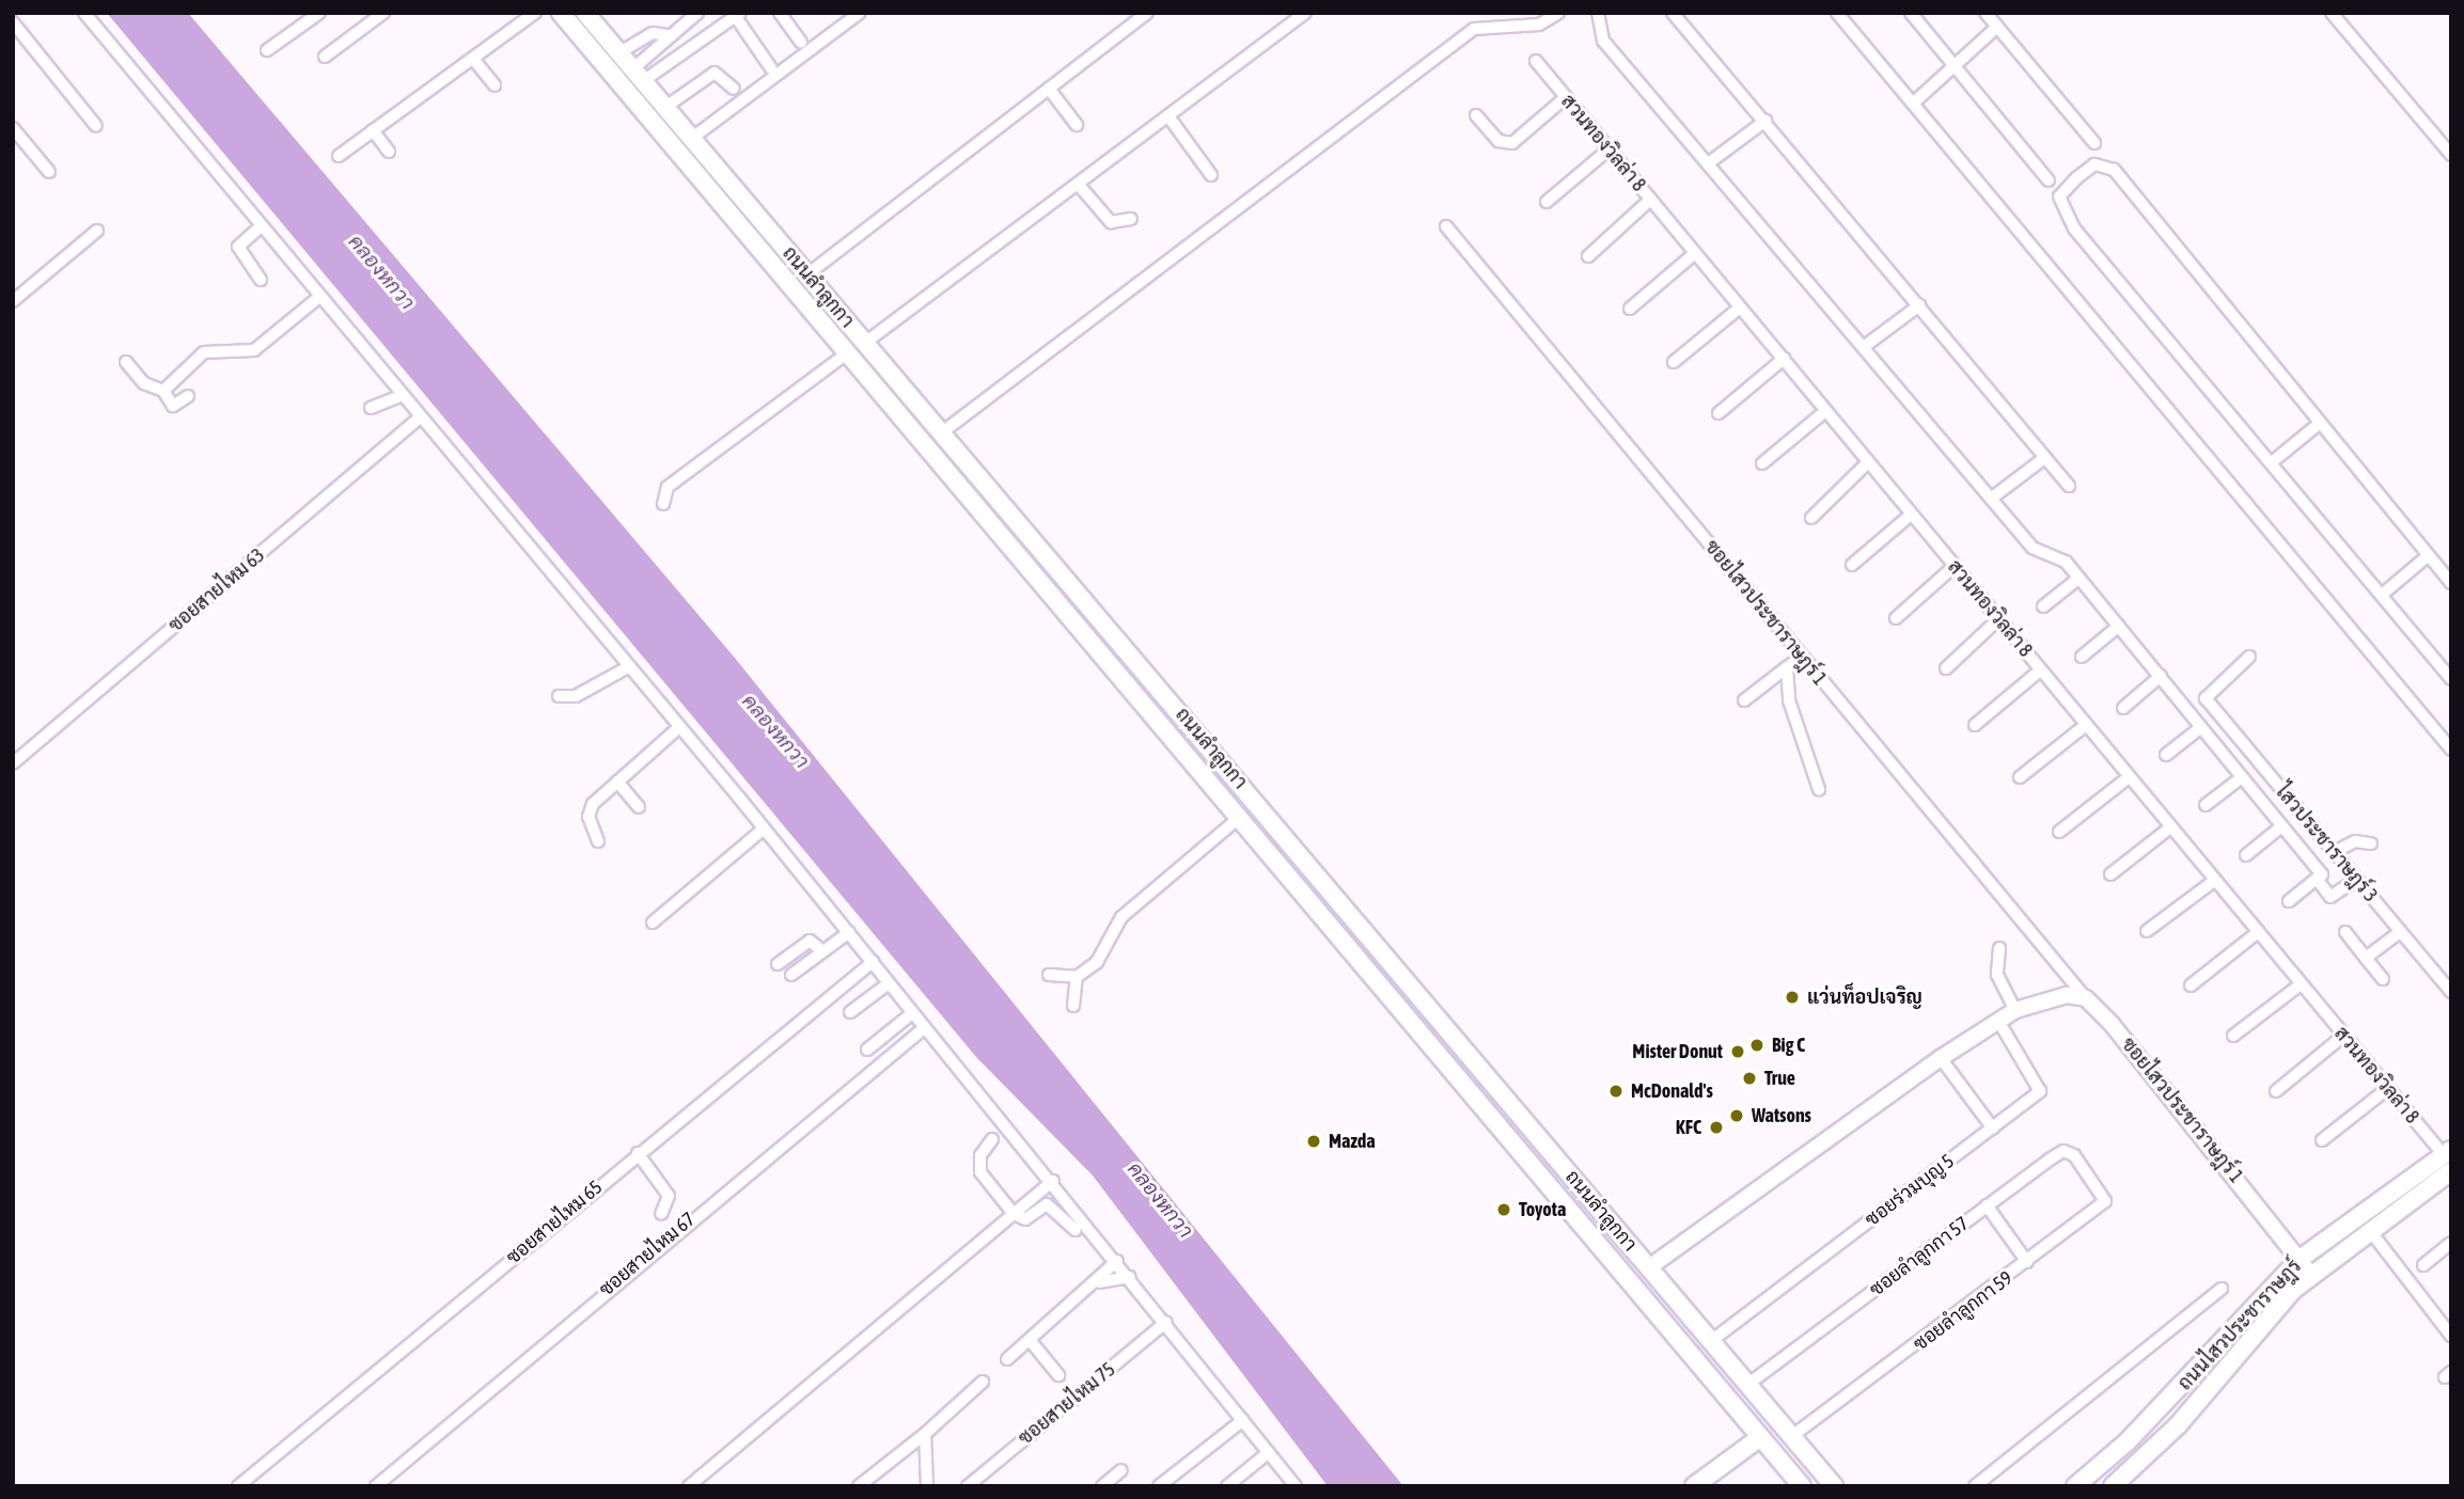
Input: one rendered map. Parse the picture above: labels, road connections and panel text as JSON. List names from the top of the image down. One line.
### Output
{"streets":{"main road":["ถนนลำลูกกา","ถนนไสวประชาราษฎร์"],"street":["สวนทองวิลล่า 8","ซอยสายไหม 63","ซอยไสวประชาราษฎร์ 1","ไสวประชาราษฎร์ 3","ซอยร่วมบุญ 5","ซอยสายไหม 65","ซอยสายไหม 67","ซอยลำลูกกา 57","ซอยลำลูกกา 59","ซอยสายไหม 75"]},"crossings":[["สวนทองวิลล่า 8","ถนนไสวประชาราษฎร์"],["ถนนลำลูกกา","ซอยร่วมบุญ 5"],["ถนนลำลูกกา","ซอยลำลูกกา 57"],["ถนนลำลูกกา","ซอยลำลูกกา 59"],["ซอยไสวประชาราษฎร์ 1","ถนนไสวประชาราษฎร์"],["ซอยลำลูกกา 57","ซอยลำลูกกา 59"]],"water":["คลองหกวา"],"places":["แว่นท็อปเจริญ","Big C","Mister Donut","True","McDonald's","Watsons","KFC","Mazda","Toyota"]}
